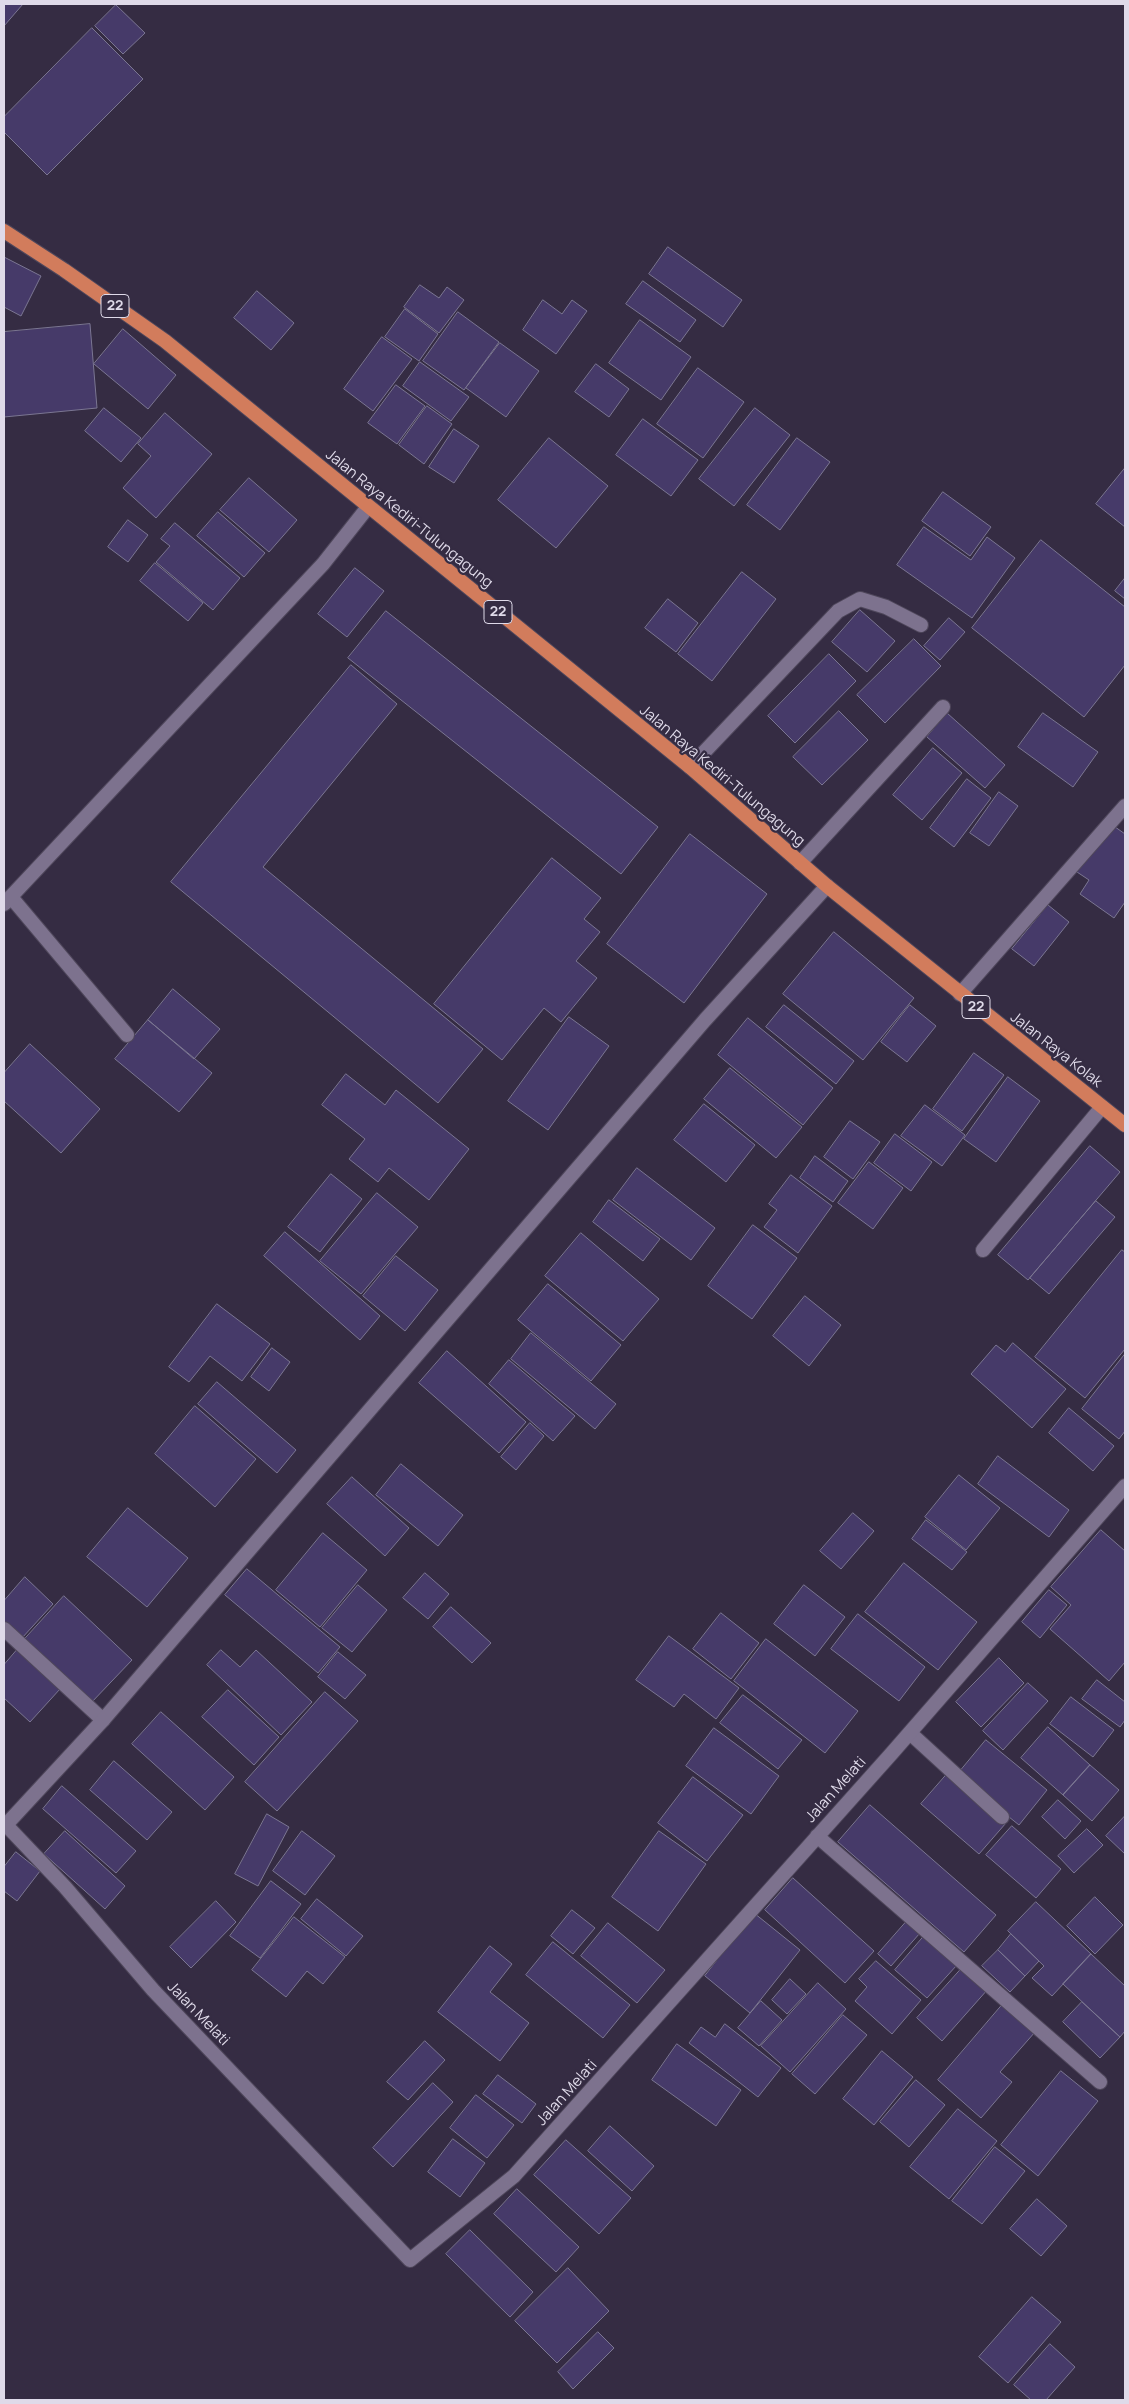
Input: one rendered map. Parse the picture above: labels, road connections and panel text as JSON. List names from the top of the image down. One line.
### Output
{"streets":{"highway":["22","Jalan Raya Kediri-Tulungagung","Jalan Raya Kolak"],"street":["Jalan Melati"]},"crossings":[["Jalan Raya Kediri-Tulungagung","Jalan Raya Kolak"]]}
